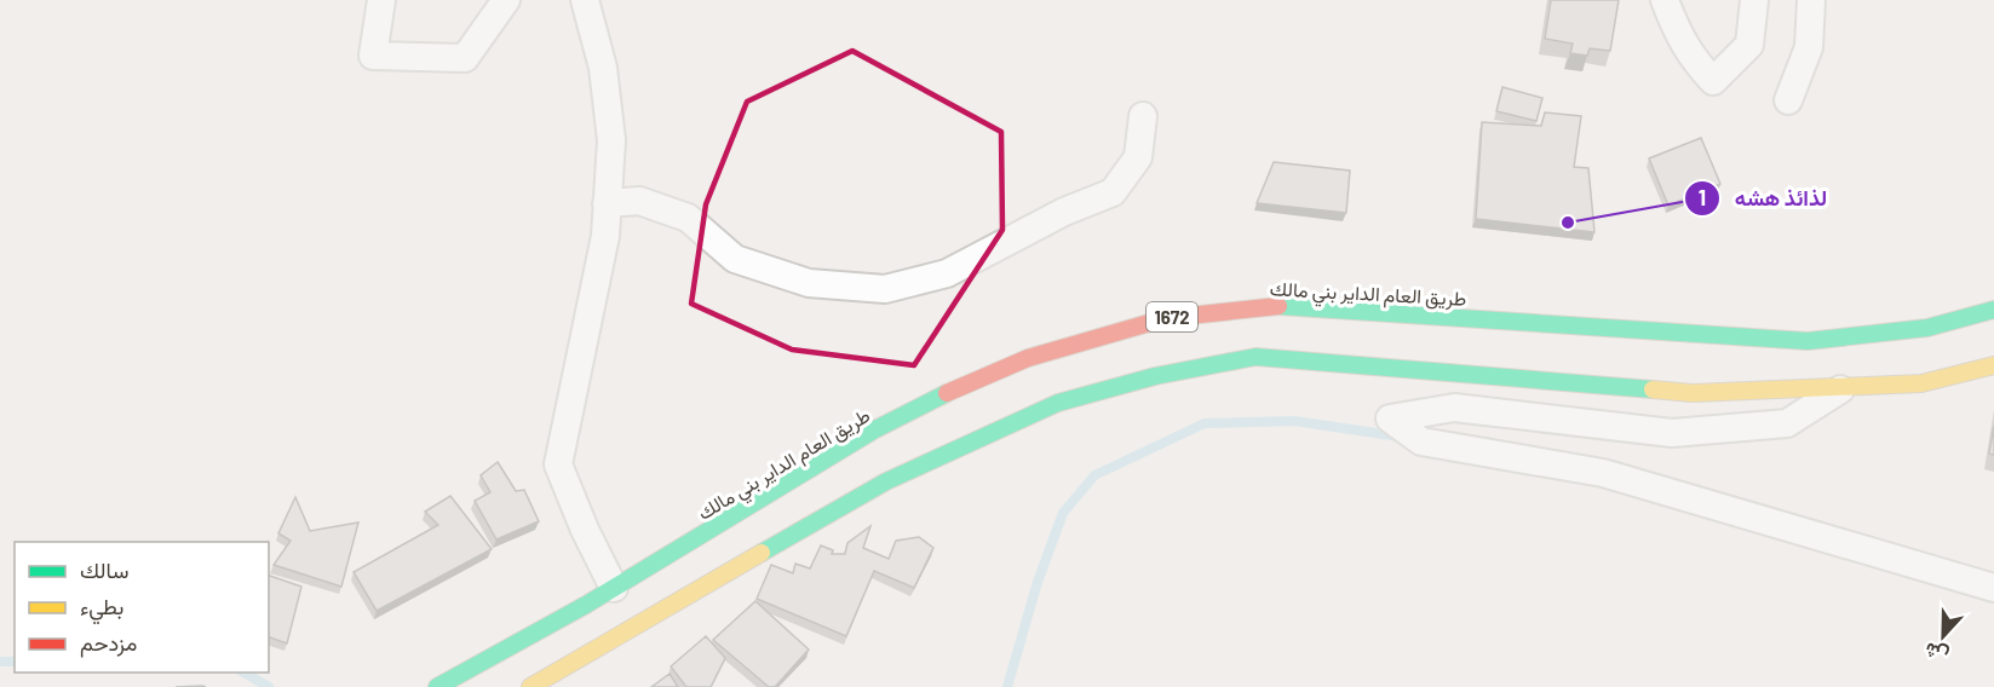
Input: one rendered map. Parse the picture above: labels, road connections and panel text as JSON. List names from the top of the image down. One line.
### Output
{"streets":{"highway":["طريق العام الداير بني مالك","1672"]},"places":["لذائذ هشه"],"legend":["سالك","بطيء","مزدحم"],"north":"bottom"}
